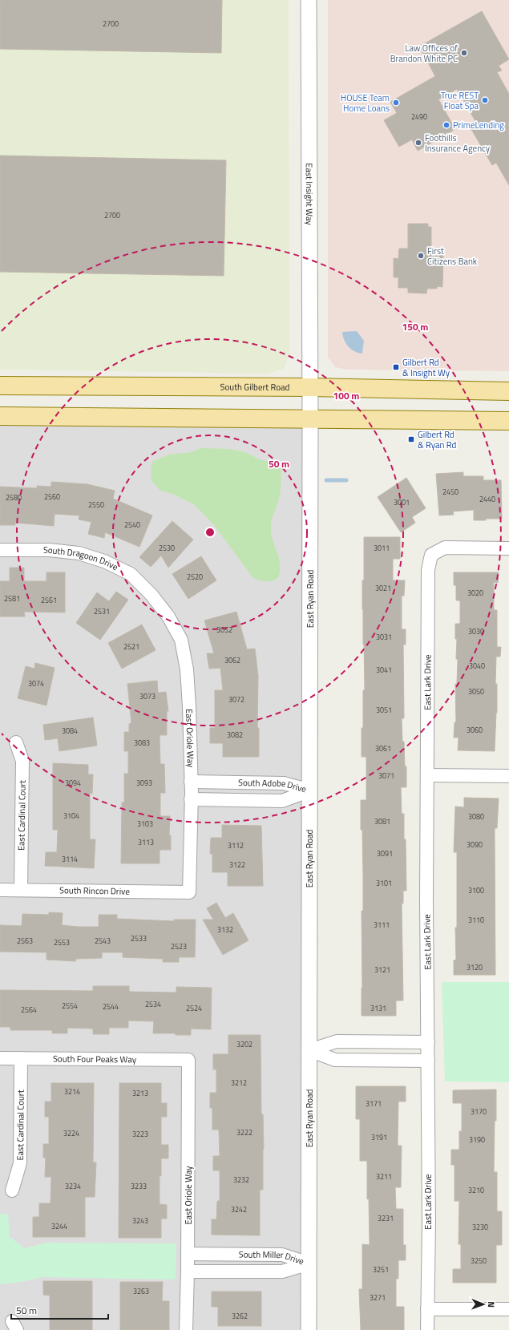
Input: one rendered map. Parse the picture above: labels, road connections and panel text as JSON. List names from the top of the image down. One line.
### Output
{"streets":{"main road":["South Gilbert Road"],"street":["East Insight Way","South Dragoon Drive","East Ryan Road","East Lark Drive","East Oriole Way","South Adobe Drive","East Cardinal Court","South Rincon Drive","South Four Peaks Way","South Miller Drive"]},"crossings":[["East Insight Way","South Gilbert Road"],["East Insight Way","East Ryan Road"],["South Gilbert Road","East Ryan Road"],["South Dragoon Drive","East Oriole Way"],["East Ryan Road","South Adobe Drive"],["East Ryan Road","South Miller Drive"],["East Oriole Way","South Adobe Drive"],["East Oriole Way","South Rincon Drive"],["East Oriole Way","South Four Peaks Way"],["East Oriole Way","South Miller Drive"],["East Cardinal Court","South Rincon Drive"],["East Cardinal Court","South Four Peaks Way"]],"places":{"other":["Law Offices of Brandon White PC","True REST Float Spa","HOUSE Team Home Loans","PrimeLending","Foothills Insurance Agency","First Citizens Bank"],"transit":["Gilbert Rd & Insight Wy","Gilbert Rd & Ryan Rd"]},"house_numbers":["2700","2490","2700","2450","2560","2580","2440","3001","2550","2540","2530","3011","2520","3021","3020","2581","2561","2531","3052","3030","3031","2521","3062","3040","3041","3074","3050","3073","3072","3051","3060","3084","3082","3083","3061","3071","3094","3093","3104","3080","3081","3103","3113","3090","3112","3091","3114","3122","3101","3100","3110","3111","3132","2533","2563","2543","2553","2523","3120","3121","2534","2554","2544","2524","3131","2564","3202","3212","3214","3213","3171","3170","3222","3224","3223","3191","3190","3211","3232","3234","3233","3210","3242","3231","3243","3244","3230","3250","3251","3263","3271","3262"],"scale_bar":"50 m","north":"right","rings":["150 m","100 m","50 m"]}
